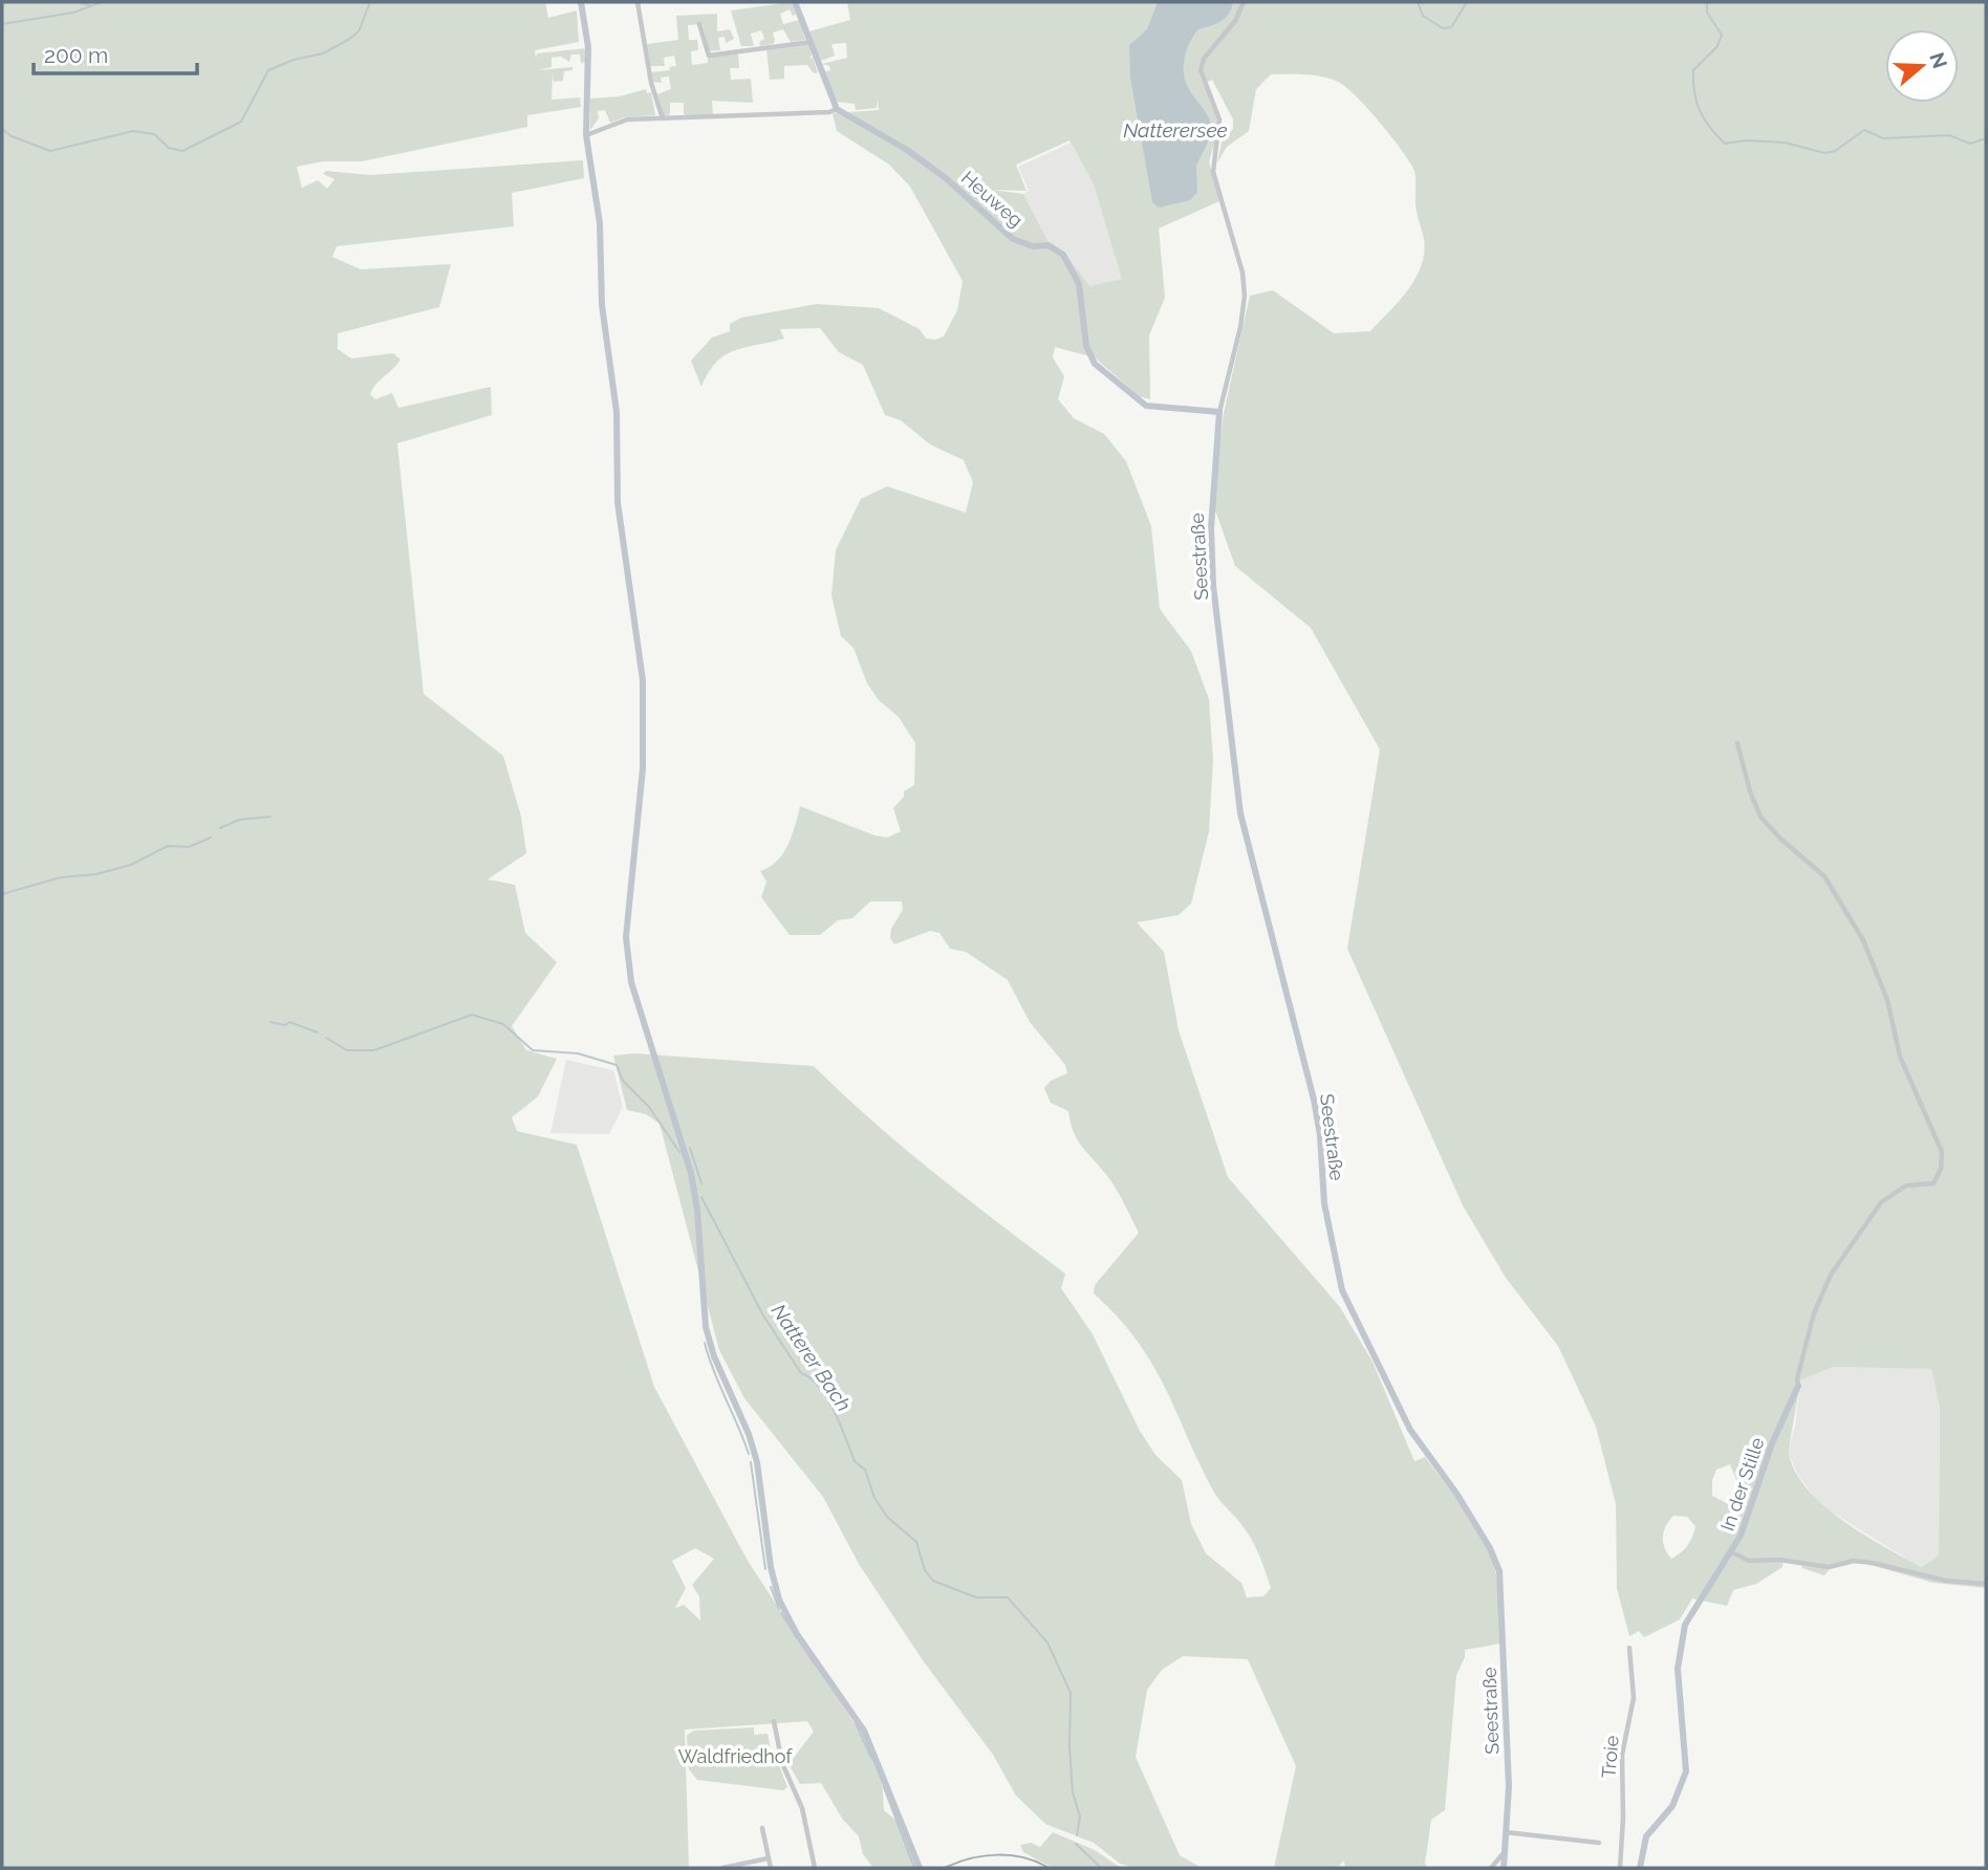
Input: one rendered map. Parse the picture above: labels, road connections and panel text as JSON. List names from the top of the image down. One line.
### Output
{"streets":{"street":["Heuweg","Seestraße","In der Stille","Troie"]},"crossings":[["Heuweg","Seestraße"]],"water":["Natterersee","Natterer Bach"],"parks":["Waldfriedhof"],"scale_bar":"200 m","north":"right"}
